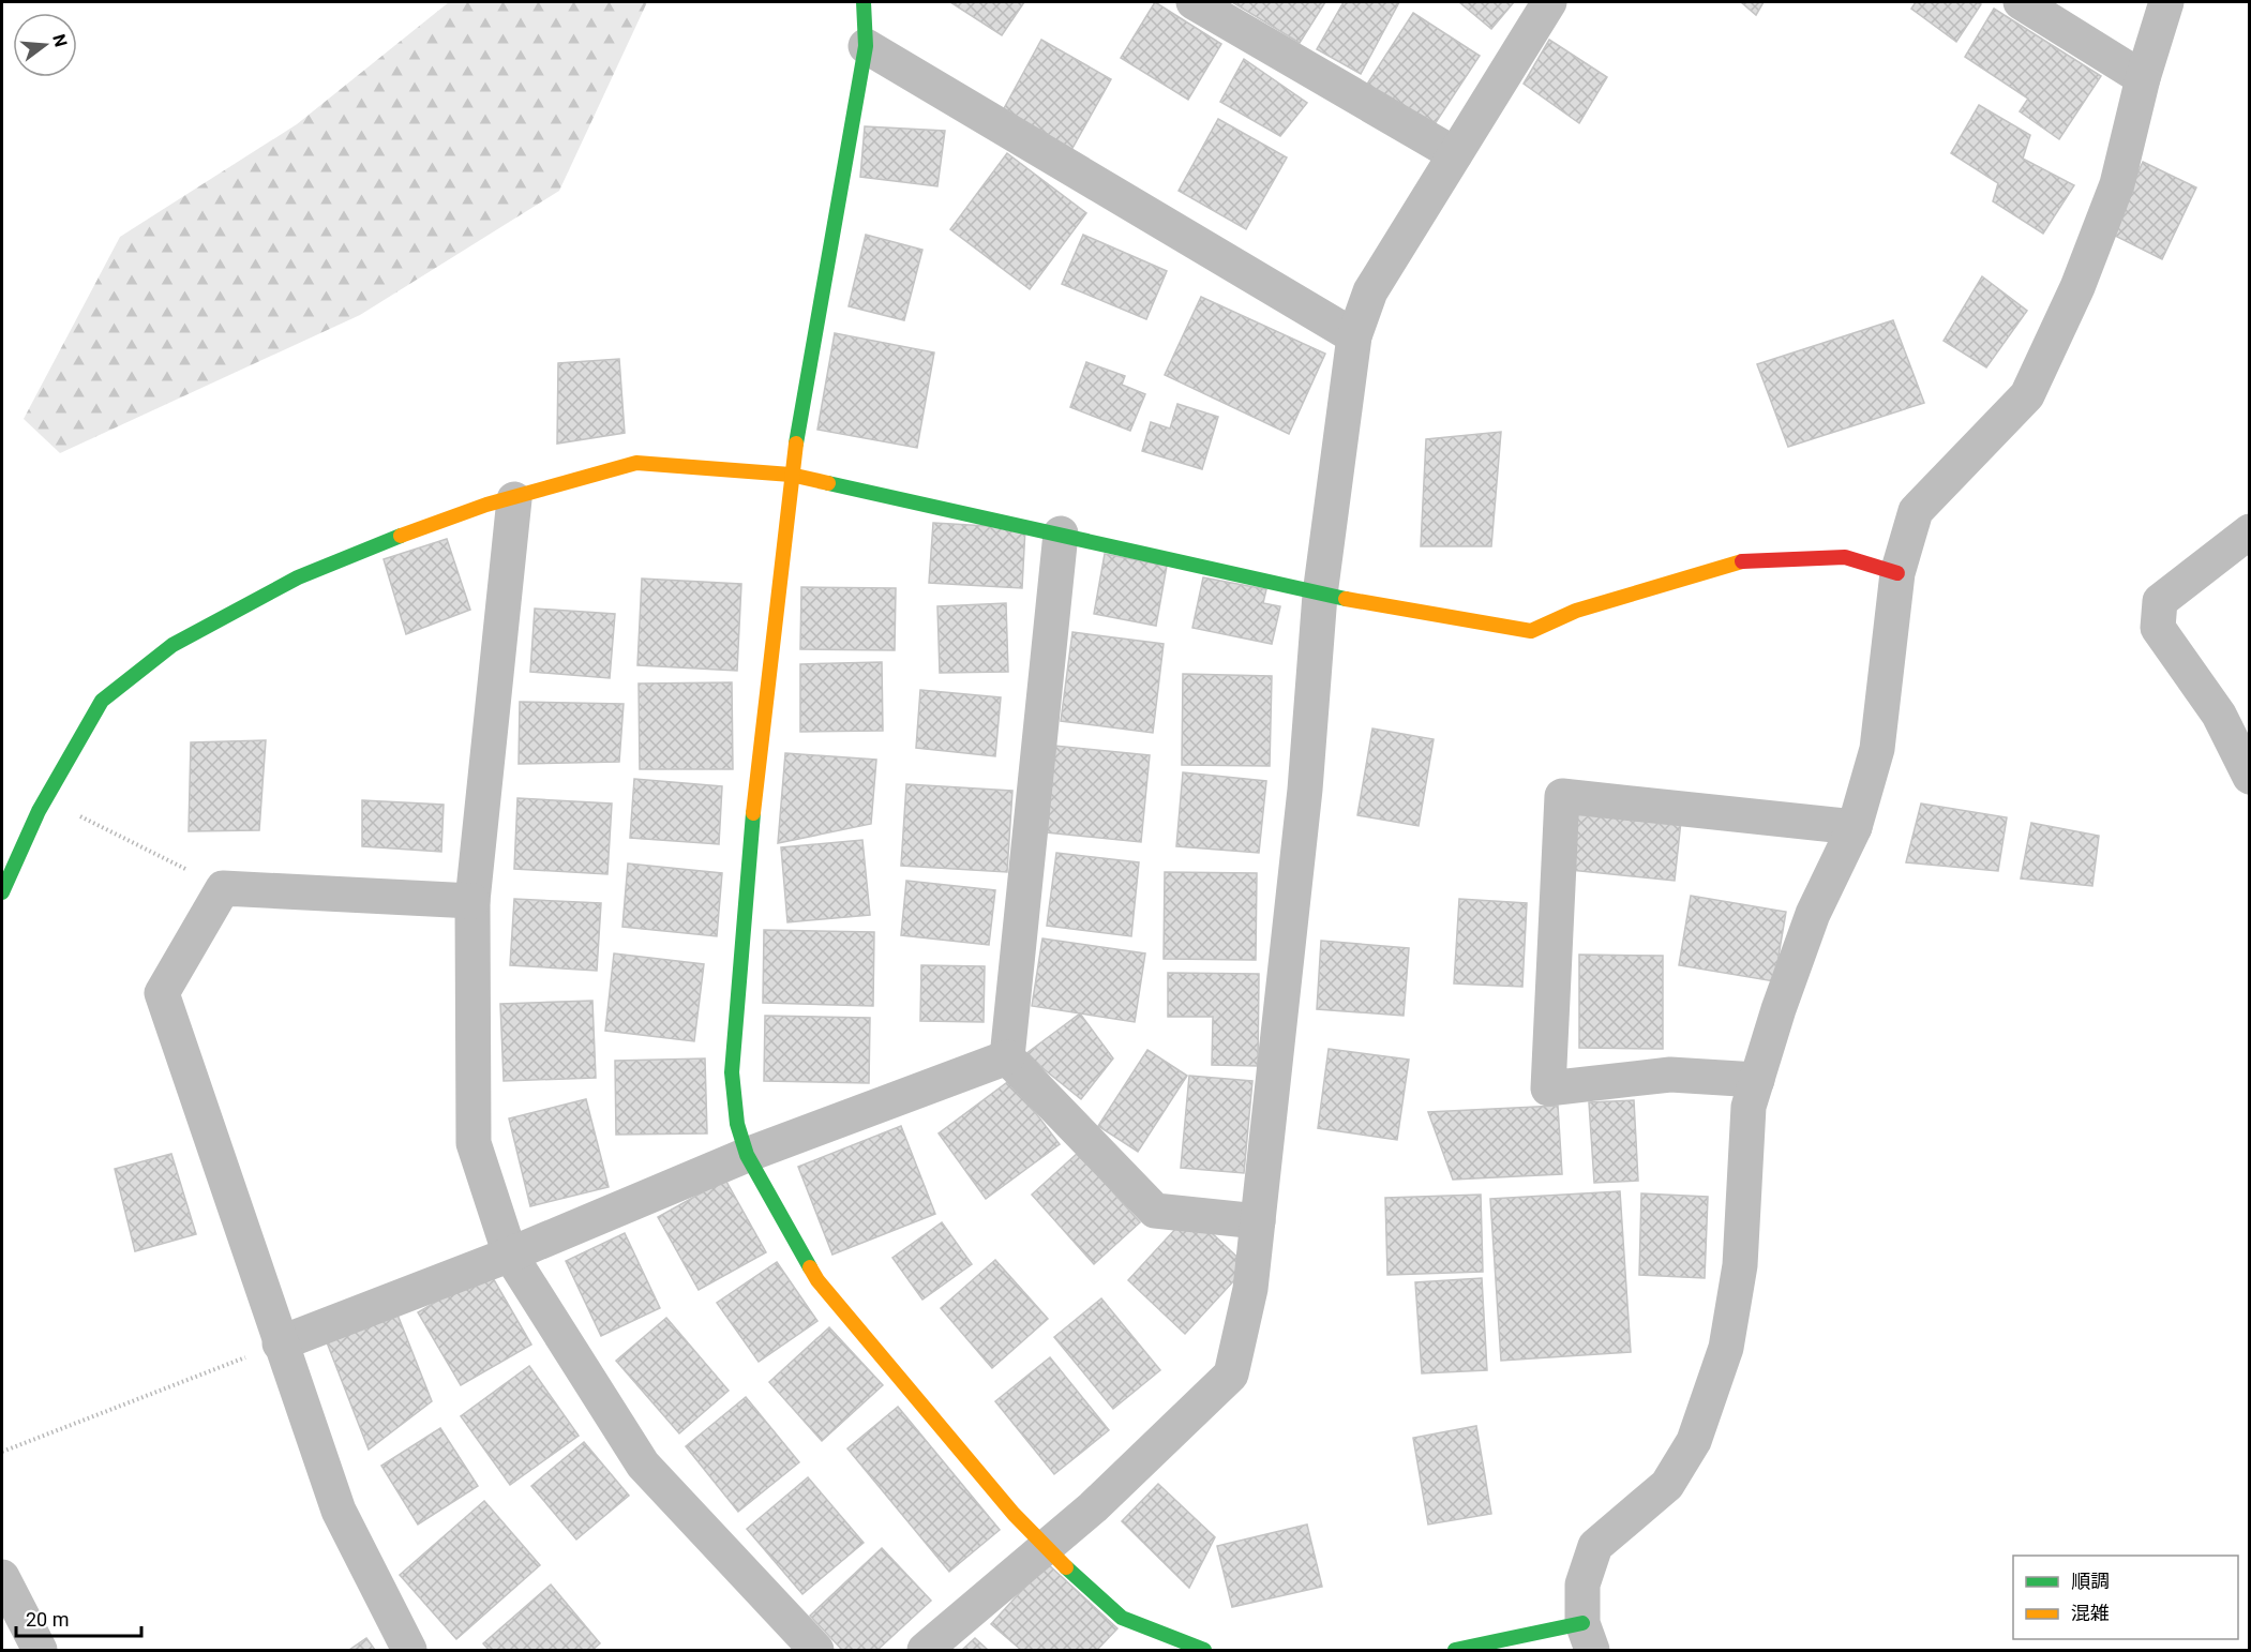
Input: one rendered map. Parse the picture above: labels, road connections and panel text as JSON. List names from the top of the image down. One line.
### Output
{"legend":["順調","混雑"],"scale_bar":"20 m","north":"right"}
